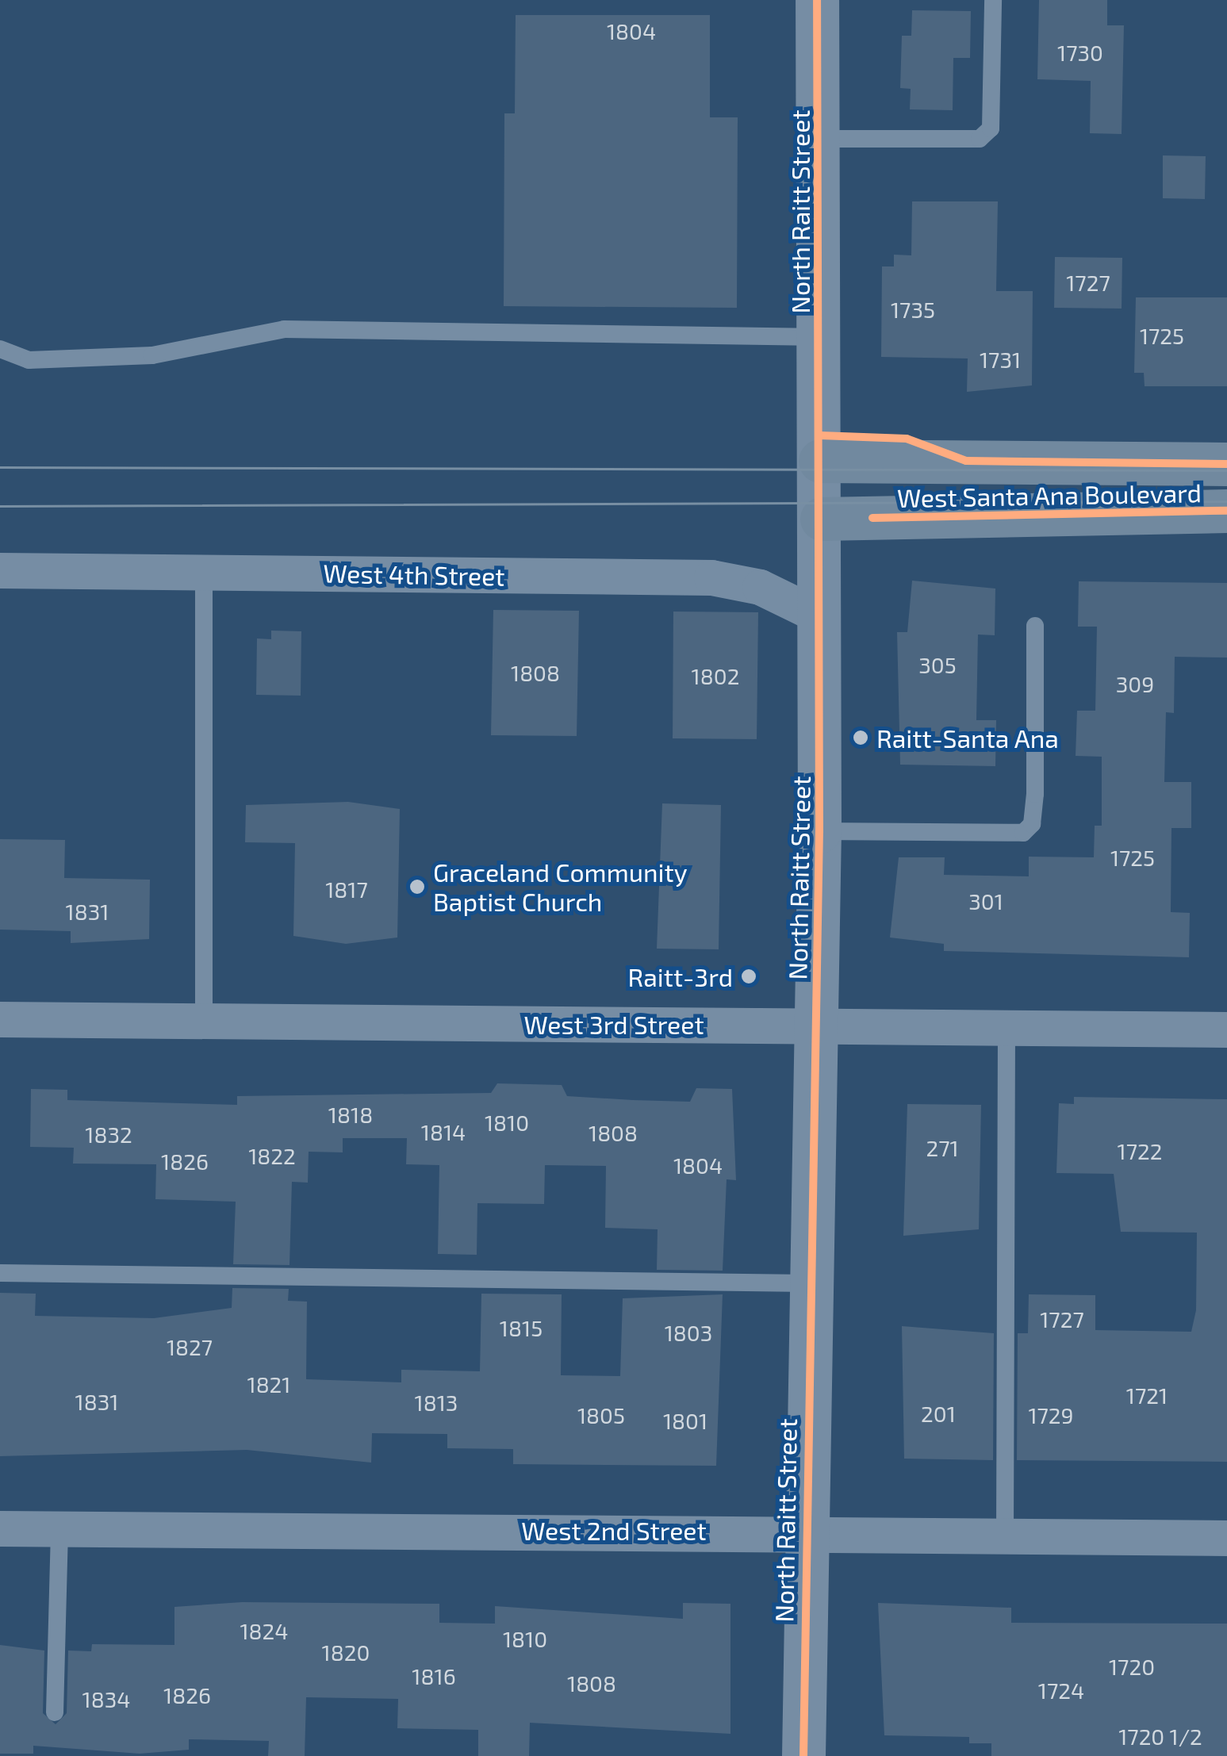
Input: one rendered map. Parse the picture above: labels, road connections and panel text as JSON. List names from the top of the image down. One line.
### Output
{"streets":{"main road":["West Santa Ana Boulevard"],"street":["North Raitt Street","West 4th Street","West 3rd Street","West 2nd Street"]},"crossings":[["North Raitt Street","West Santa Ana Boulevard"],["North Raitt Street","West 4th Street"],["North Raitt Street","West 3rd Street"],["North Raitt Street","West 2nd Street"]],"places":["Raitt-Santa Ana","Graceland Community Baptist Church","Raitt-3rd"],"house_numbers":["1804","1730","1727","1735","1725","1731","305","1808","1802","309","1725","1817","301","1831","1818","1810","1814","1808","1832","271","1722","1822","1826","1804","1727","1815","1803","1827","1821","1721","1831","1813","201","1805","1729","1801","1824","1810","1820","1720","1816","1808","1724","1826","1834","1720 1/2"]}
